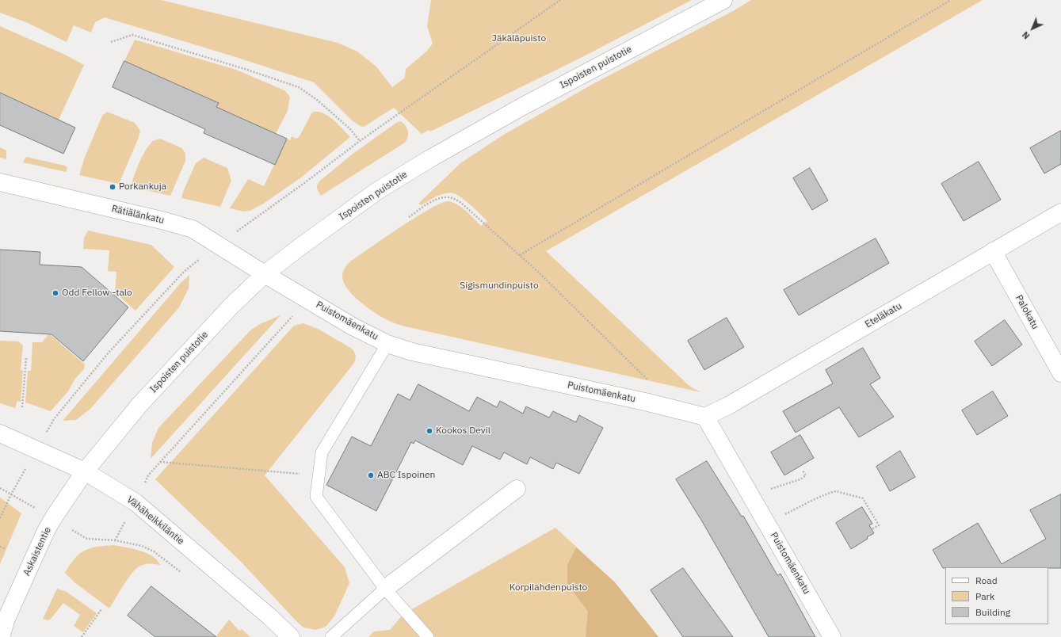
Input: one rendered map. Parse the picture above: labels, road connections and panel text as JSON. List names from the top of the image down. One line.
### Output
{"streets":{"street":["Ispoisten puistotie","Rätiälänkatu","Palokatu","Eteläkatu","Puistomäenkatu","Vähäheikkiläntie","Askaistentie"]},"crossings":[["Ispoisten puistotie","Rätiälänkatu"],["Ispoisten puistotie","Puistomäenkatu"],["Ispoisten puistotie","Vähäheikkiläntie"],["Ispoisten puistotie","Askaistentie"],["Rätiälänkatu","Puistomäenkatu"],["Palokatu","Eteläkatu"],["Eteläkatu","Puistomäenkatu"],["Vähäheikkiläntie","Askaistentie"]],"parks":["Jäkäläpuisto","Sigismundinpuisto","Korpilahdenpuisto"],"places":["Porkankuja","Odd Fellow -talo","Kookos Devil","ABC Ispoinen"],"legend":["Road","Park","Building"],"north":"bottom left"}
